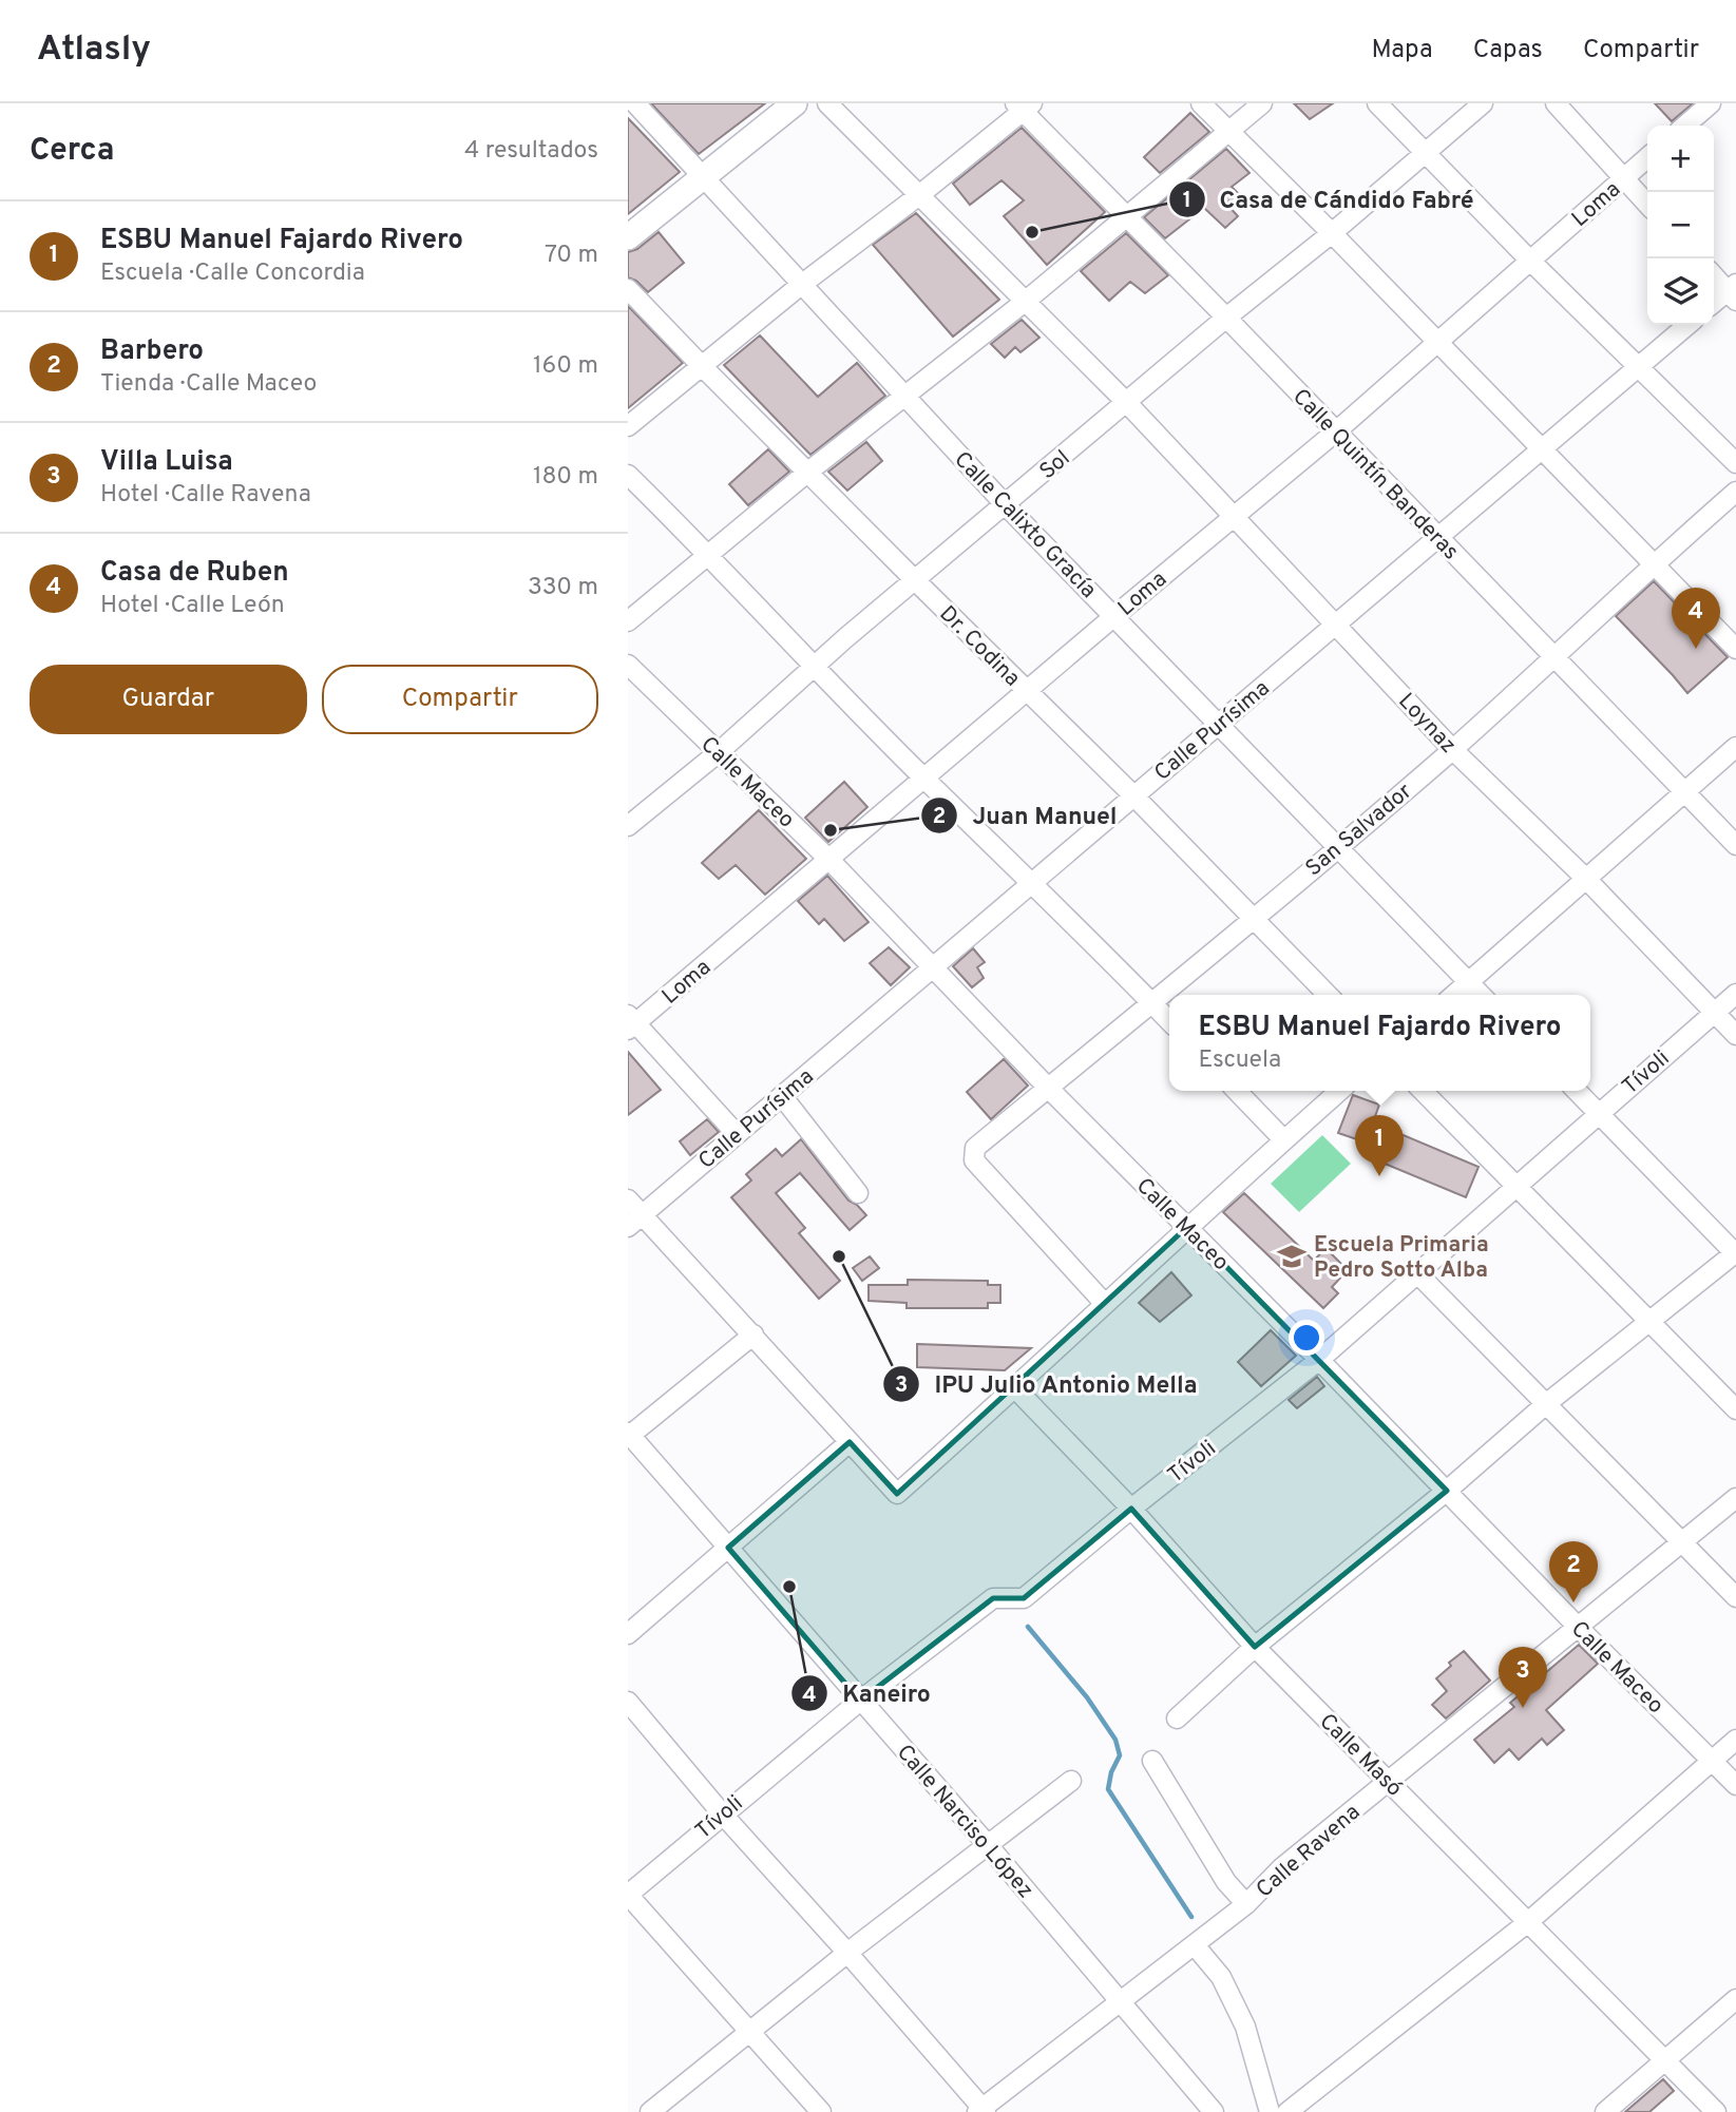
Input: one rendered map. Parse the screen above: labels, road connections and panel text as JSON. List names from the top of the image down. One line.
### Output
{"streets":{"street":["Loma","Sol","Calle Quintín Banderas","Calle Calixto Gracía","Dr. Codina","Loynaz","Calle Purísima","Calle Maceo","San Salvador","Tívoli","Calle Masó","Calle Narciso López","Calle Ravena"]},"crossings":[["Loma","Calle Quintín Banderas"],["Loma","Calle Calixto Gracía"],["Loma","Dr. Codina"],["Loma","Loynaz"],["Loma","Calle Maceo"],["Sol","Calle Quintín Banderas"],["Sol","Calle Calixto Gracía"],["Sol","Dr. Codina"],["Sol","Loynaz"],["Sol","Calle Maceo"],["Calle Quintín Banderas","Calle Purísima"],["Calle Quintín Banderas","San Salvador"],["Calle Calixto Gracía","Calle Purísima"],["Calle Calixto Gracía","San Salvador"],["Dr. Codina","Calle Purísima"],["Dr. Codina","San Salvador"],["Loynaz","Calle Purísima"],["Loynaz","San Salvador"],["Loynaz","Tívoli"],["Calle Purísima","Calle Maceo"],["Calle Maceo","San Salvador"],["Calle Maceo","Tívoli"],["Calle Maceo","Calle Ravena"],["Tívoli","Calle Masó"],["Tívoli","Calle Narciso López"],["Calle Masó","Calle Ravena"],["Calle Narciso López","Calle Ravena"]],"places":{"other":["Casa de Cándido Fabré","Juan Manuel","IPU Julio Antonio Mella","Kaneiro"],"school or university":["Escuela Primaria Pedro Sotto Alba"]},"page":{"header":"Atlasly","nav":["Mapa","Capas","Compartir"],"heading":["Cerca","4 resultados"],"map_buttons":["+","−"],"list":[{"mark":"1","name":"ESBU Manuel Fajardo Rivero","note":"Escuela · Calle Concordia","value":"70 m"},{"mark":"2","name":"Barbero","note":"Tienda · Calle Maceo","value":"160 m"},{"mark":"3","name":"Villa Luisa","note":"Hotel · Calle Ravena","value":"180 m"},{"mark":"4","name":"Casa de Ruben","note":"Hotel · Calle León","value":"330 m"}],"pins":["4","1","2","3"],"buttons":["Guardar","Compartir"],"popup":["ESBU Manuel Fajardo Rivero","Escuela"]}}
